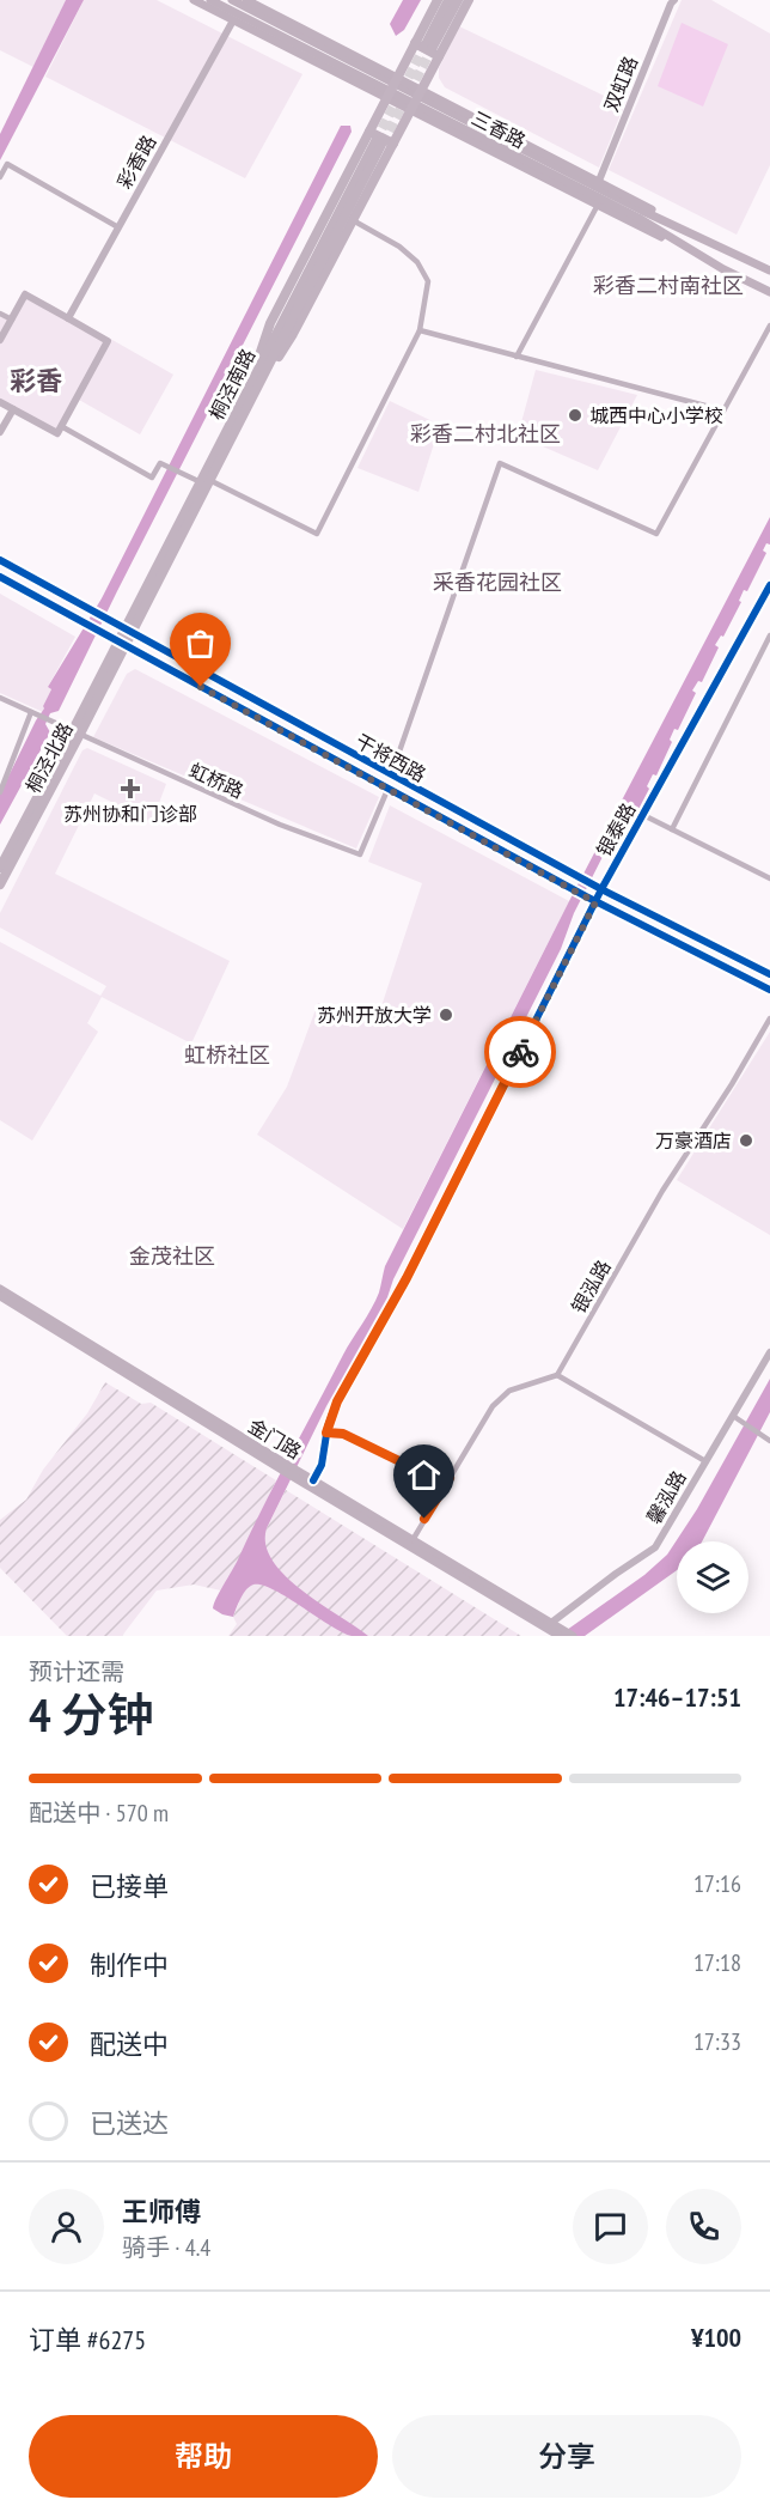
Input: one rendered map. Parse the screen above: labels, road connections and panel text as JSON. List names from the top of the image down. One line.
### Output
{"streets":{"main road":["三香路","桐泾南路","桐泾北路","干将西路","金门路"],"street":["双虹路","彩香路","虹桥路","银泰路","银泓路","馨泓路"]},"crossings":[["桐泾南路","桐泾北路"],["桐泾南路","干将西路"],["桐泾北路","干将西路"],["桐泾北路","虹桥路"],["干将西路","虹桥路"],["干将西路","银泰路"],["银泰路","金门路"],["金门路","馨泓路"]],"districts":["彩香二村南社区","彩香","彩香二村北社区","采香花园社区","虹桥社区","金茂社区"],"places":{"other":["城西中心小学校","苏州开放大学","万豪酒店"],"health":["苏州协和门诊部"]},"page":{"heading":["4 分钟","预计还需","17:46–17:51"],"panel":["王师傅","骑手 · 4.4","订单 #6275","¥100"],"bar":"配送中 · 570 m","list":[["已接单","17:16"],["制作中","17:18"],["配送中","17:33"],"已送达"],"buttons":["帮助","分享"]}}
